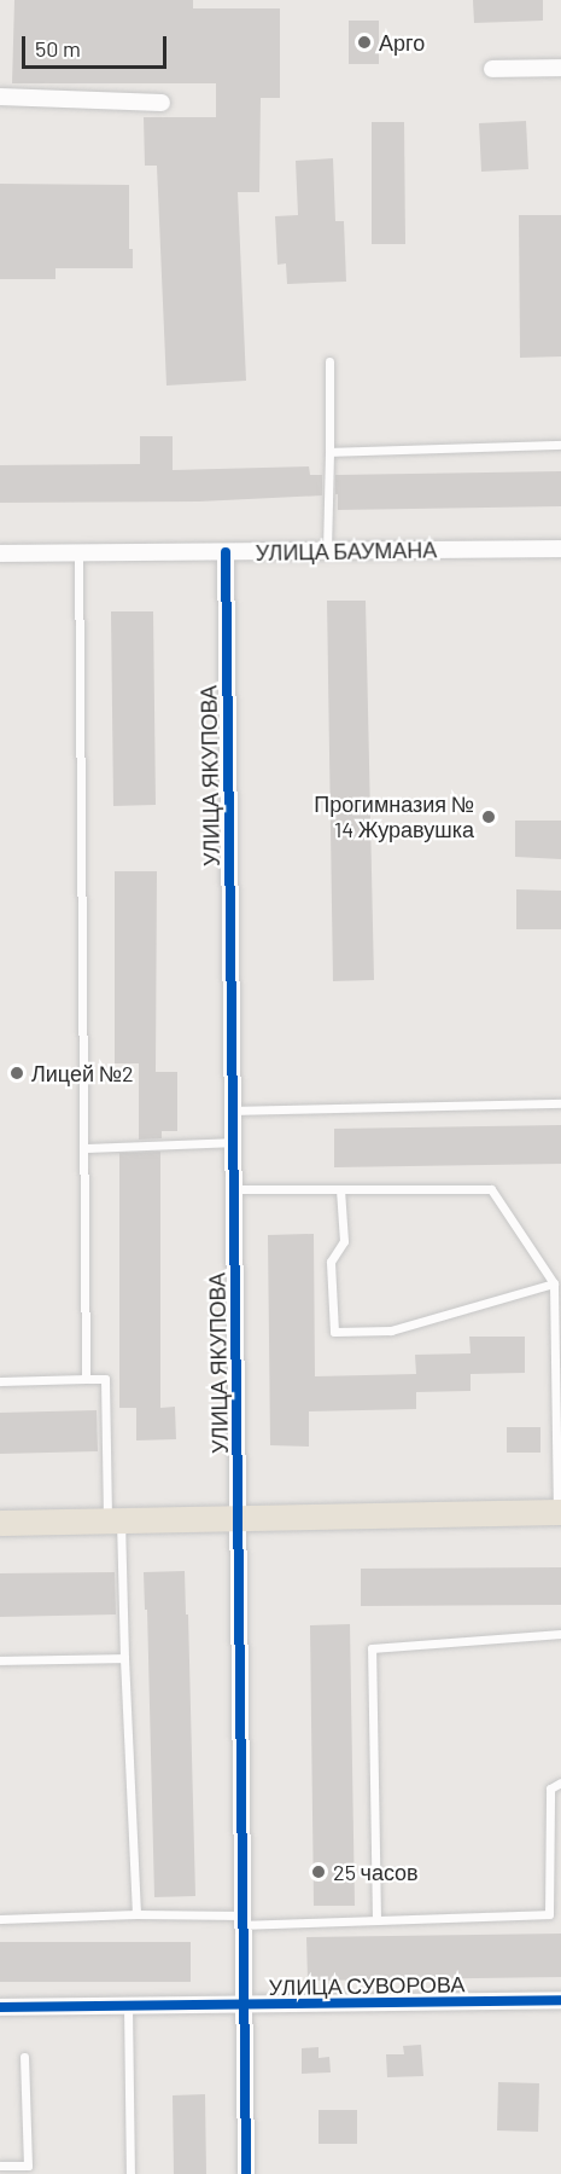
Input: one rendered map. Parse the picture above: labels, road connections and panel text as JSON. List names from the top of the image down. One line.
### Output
{"streets":{"street":["УЛИЦА БАУМАНА","УЛИЦА ЯКУПОВА","УЛИЦА СУВОРОВА"]},"crossings":[["УЛИЦА БАУМАНА","УЛИЦА ЯКУПОВА"],["УЛИЦА ЯКУПОВА","УЛИЦА СУВОРОВА"]],"places":["Арго","Прогимназия № 14 Журавушка","Лицей №2","25 часов"],"scale_bar":"50 m"}
